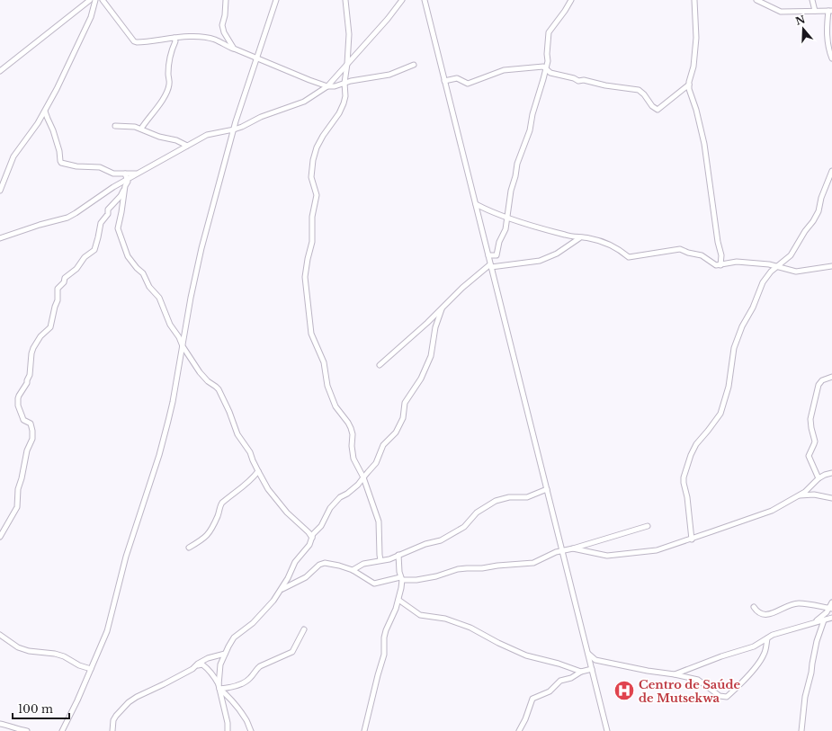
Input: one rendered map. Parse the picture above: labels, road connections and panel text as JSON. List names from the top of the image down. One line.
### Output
{"places":{"hospital":["Centro de Saúde de Mutsekwa"]},"scale_bar":"100 m","north":"top"}
